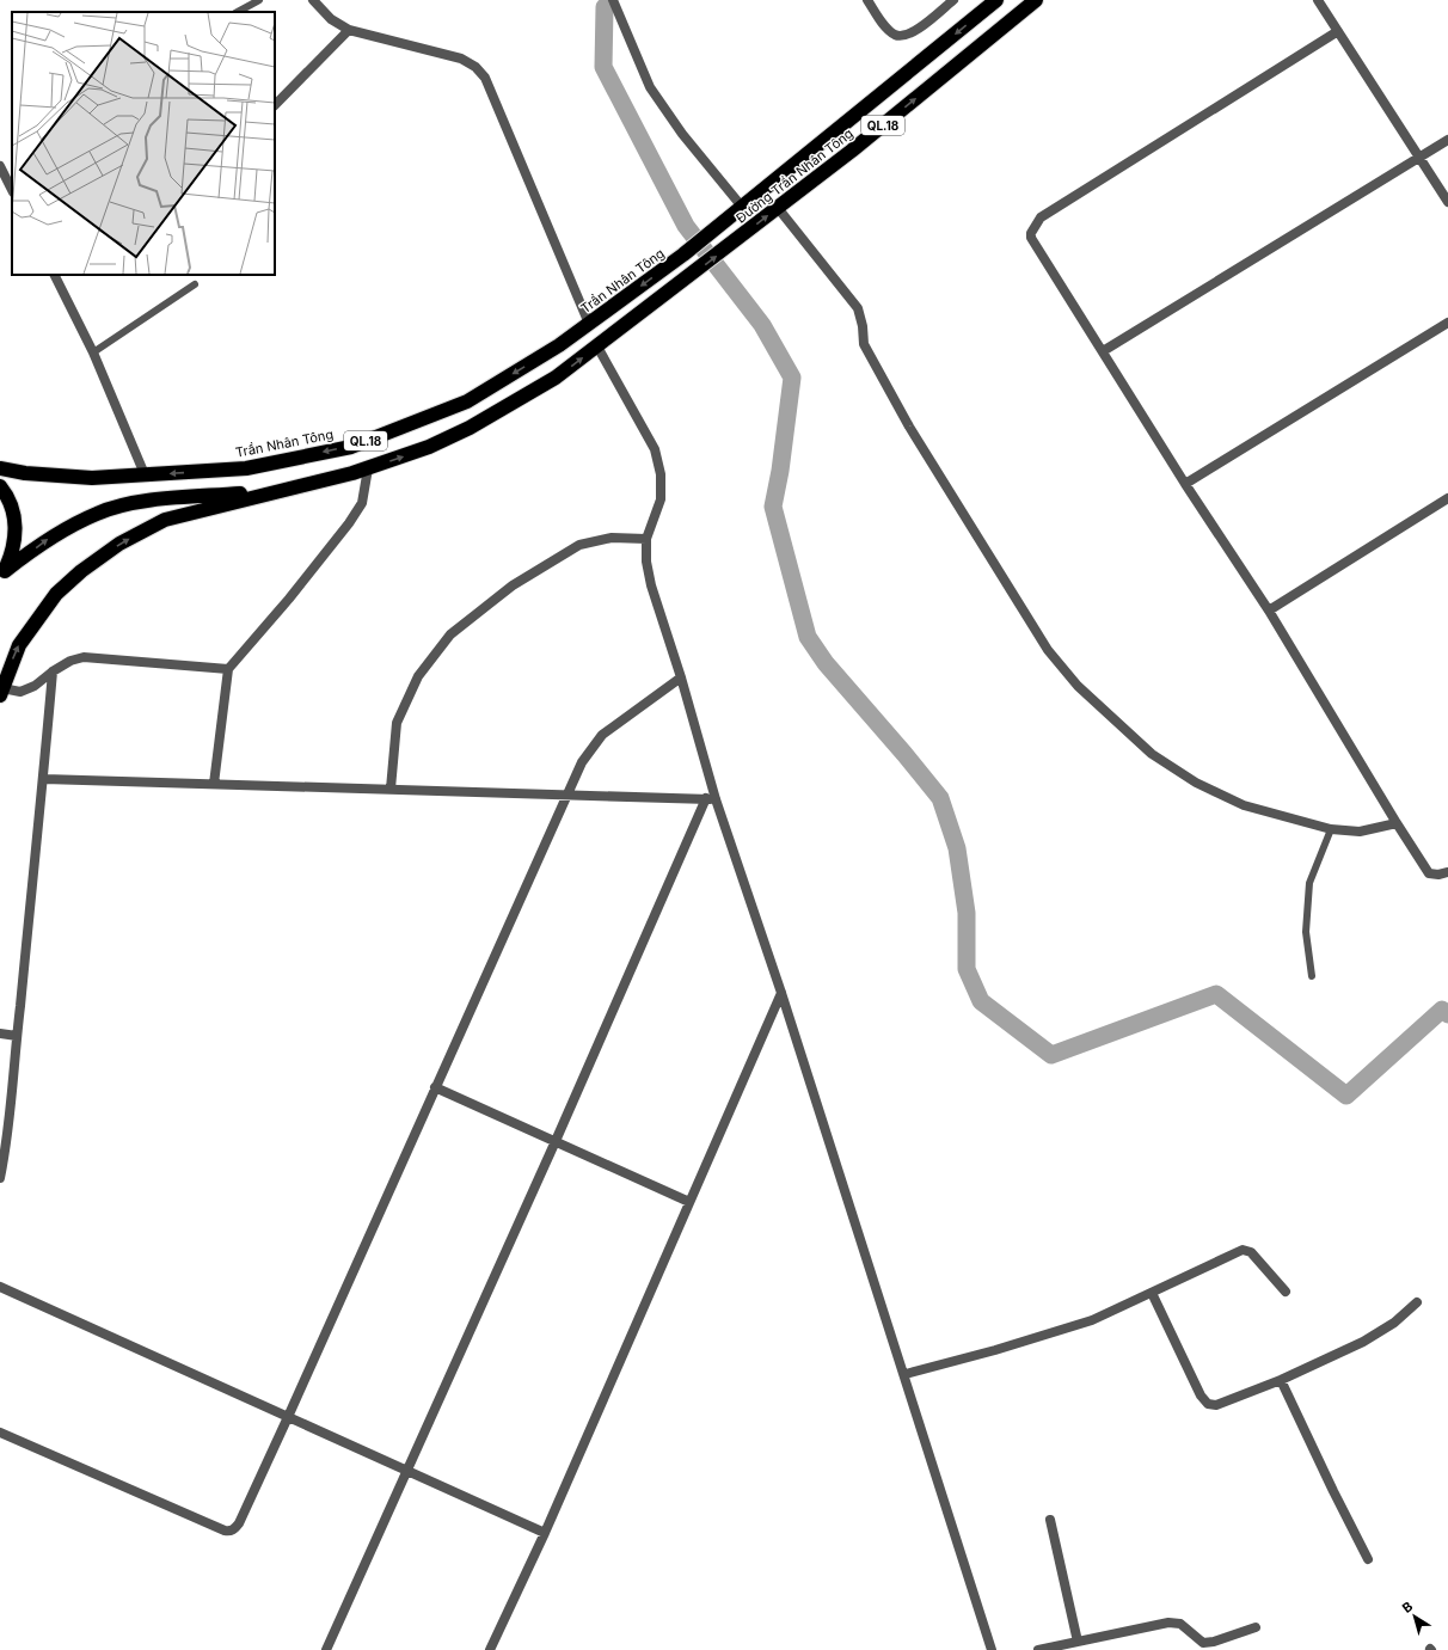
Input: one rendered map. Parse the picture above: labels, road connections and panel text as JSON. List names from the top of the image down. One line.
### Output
{"streets":{"highway":["QL.18","Đường Trần Nhân Tông","Trần Nhân Tông"]},"crossings":[["QL.18","Đường Trần Nhân Tông"],["Đường Trần Nhân Tông","Trần Nhân Tông"]],"north":"top left"}
